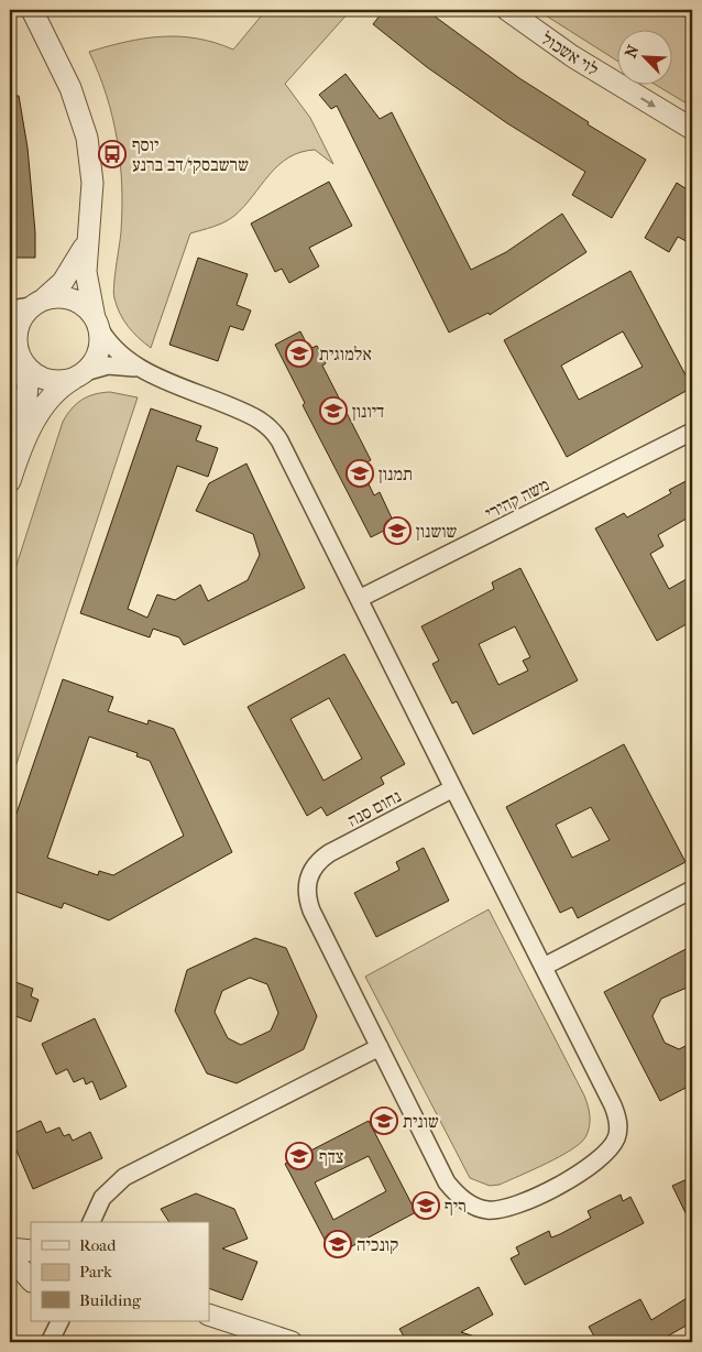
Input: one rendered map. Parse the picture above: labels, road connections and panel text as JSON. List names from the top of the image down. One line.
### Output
{"streets":{"street":["לוי אשכול","משה קהירי","נחום סנה"]},"one_way":["לוי אשכול"],"places":{"bus stop":["יוסף שרשבסקי/דב ברנע"],"school or university":["אלמוגית","דיונון","תמנון","שושנון","שונית","צדף","ריף","קונכיה"]},"legend":["Road","Park","Building"],"north":"top left"}
